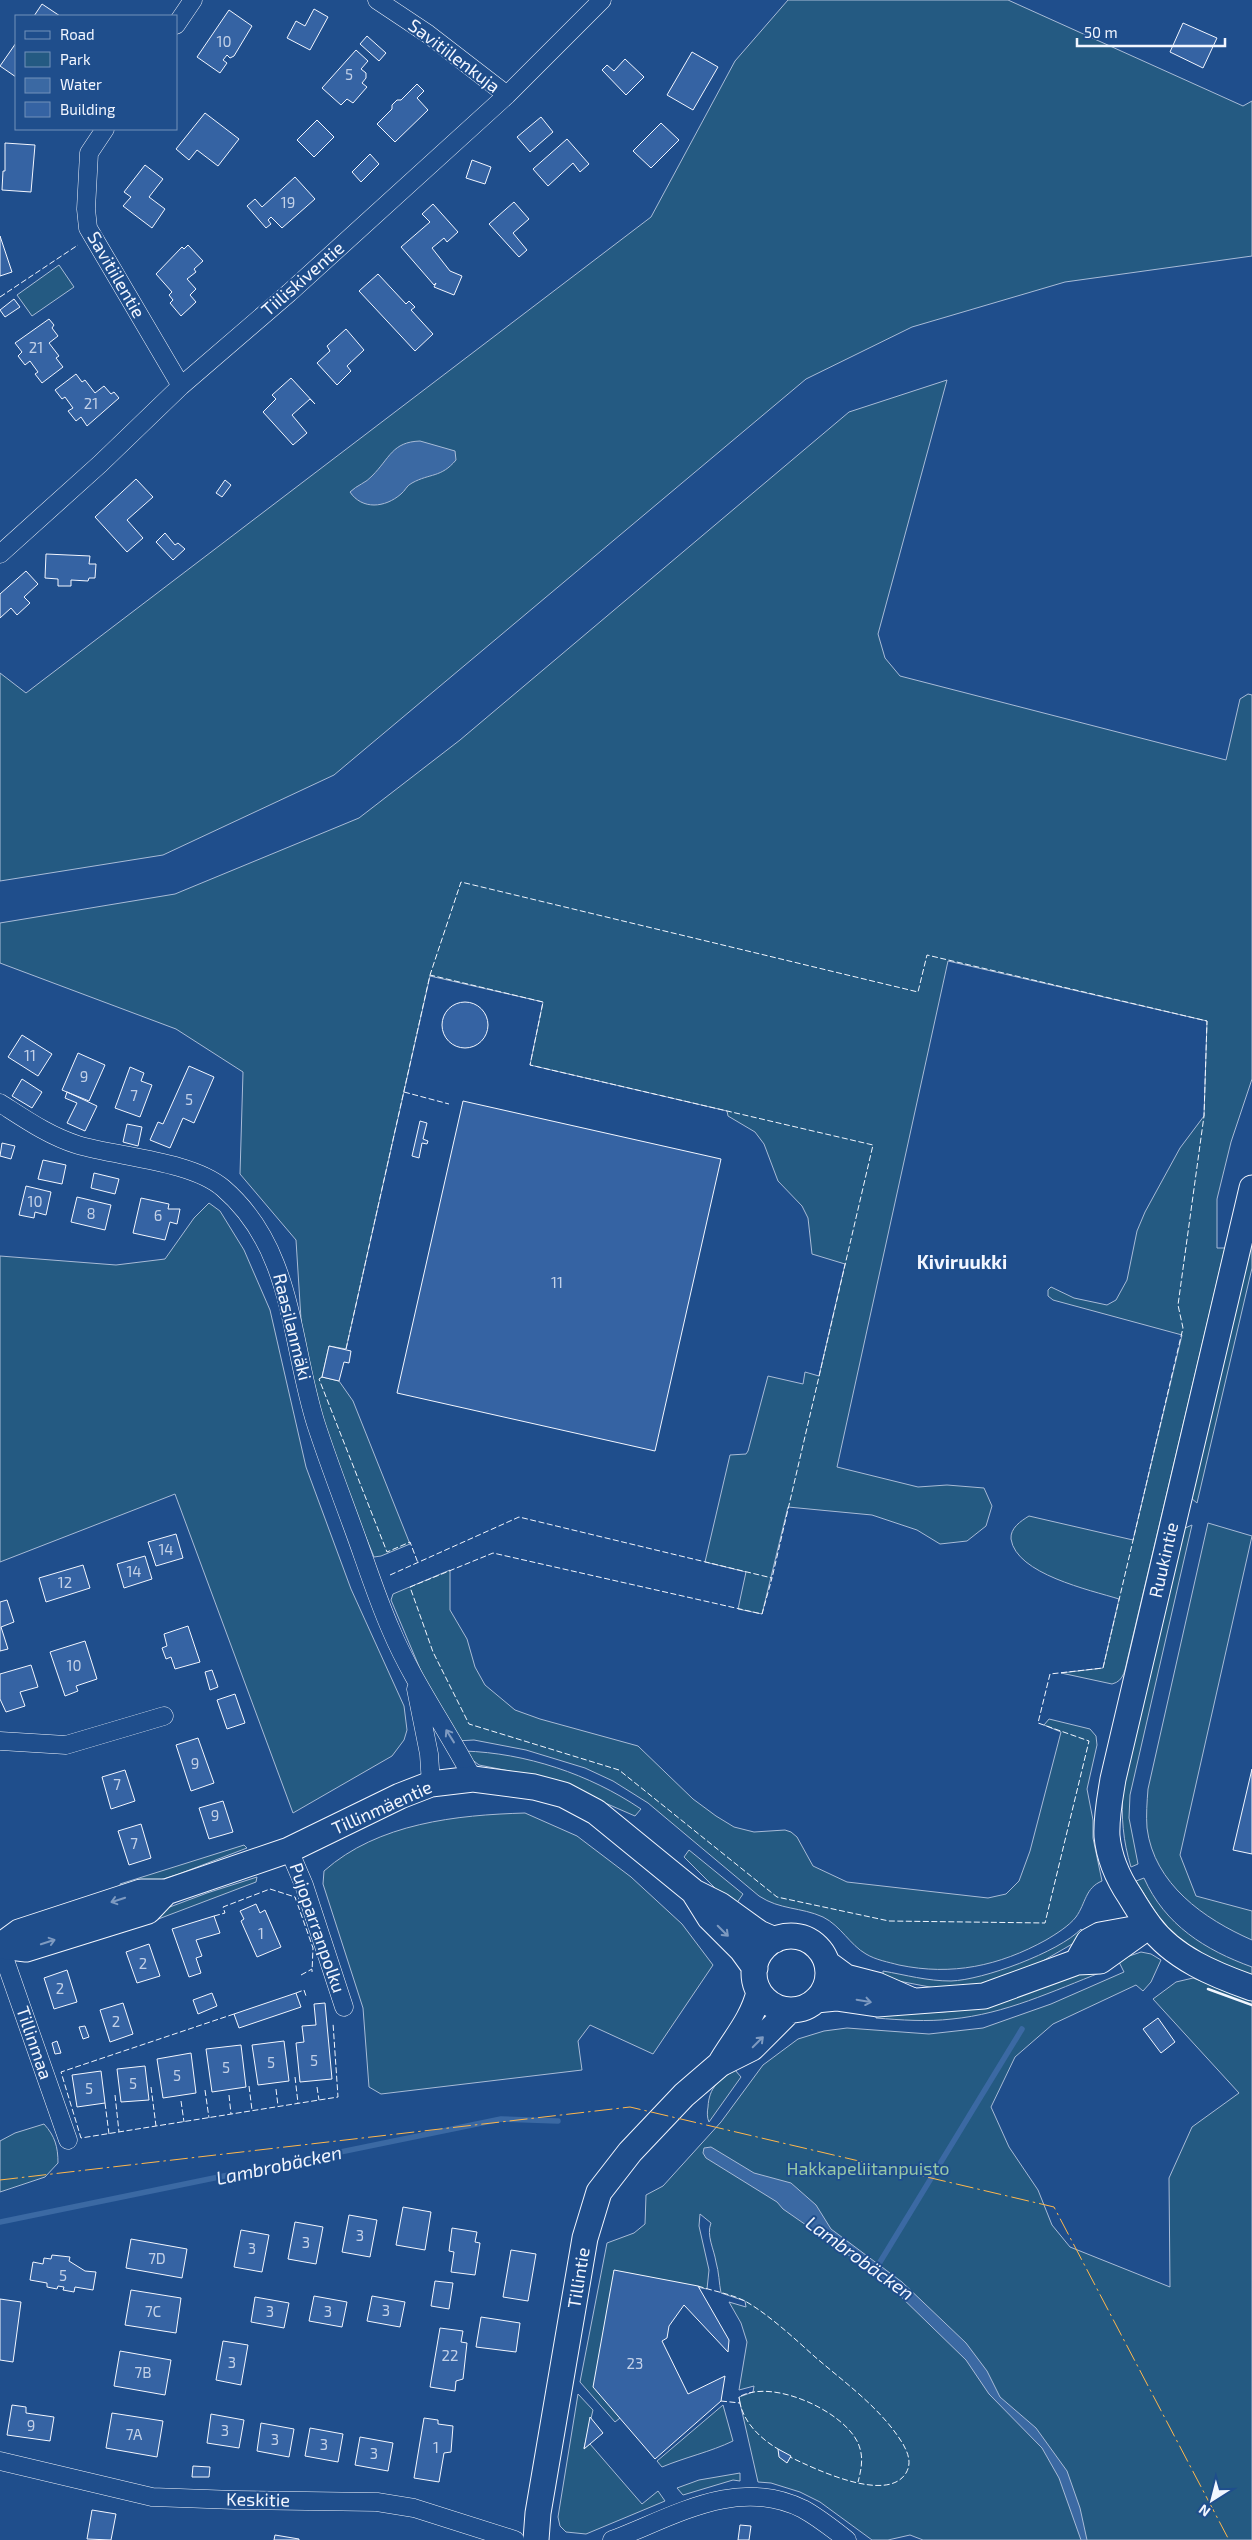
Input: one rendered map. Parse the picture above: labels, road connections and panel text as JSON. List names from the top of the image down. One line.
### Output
{"streets":{"street":["Savitiilenkuja","Savitiilentie","Tiiliskiventie","Raasilanmäki","Ruukintie","Tillinmäentie","Pujoparranpolku","Tillinmaa","Tillintie","Keskitie"]},"crossings":[["Savitiilenkuja","Tiiliskiventie"],["Savitiilentie","Tiiliskiventie"],["Raasilanmäki","Tillinmäentie"],["Tillinmäentie","Pujoparranpolku"],["Tillinmäentie","Tillinmaa"],["Tillinmäentie","Tillintie"]],"districts":["Kiviruukki"],"water":["Lambrobäcken"],"parks":["Hakkapeliitanpuisto"],"house_numbers":["10","5","19","21","21","11","9","7","5","10","8","6","11","14","14","12","10","9","7","9","7","1","2","2","2","5","5","5","5","5","5","3","3","3","7D","5","3","7C","3","3","22","3","23","7B","9","3","7A","3","3","1","3"],"legend":["Road","Park","Water","Building"],"scale_bar":"50 m","north":"bottom left"}
